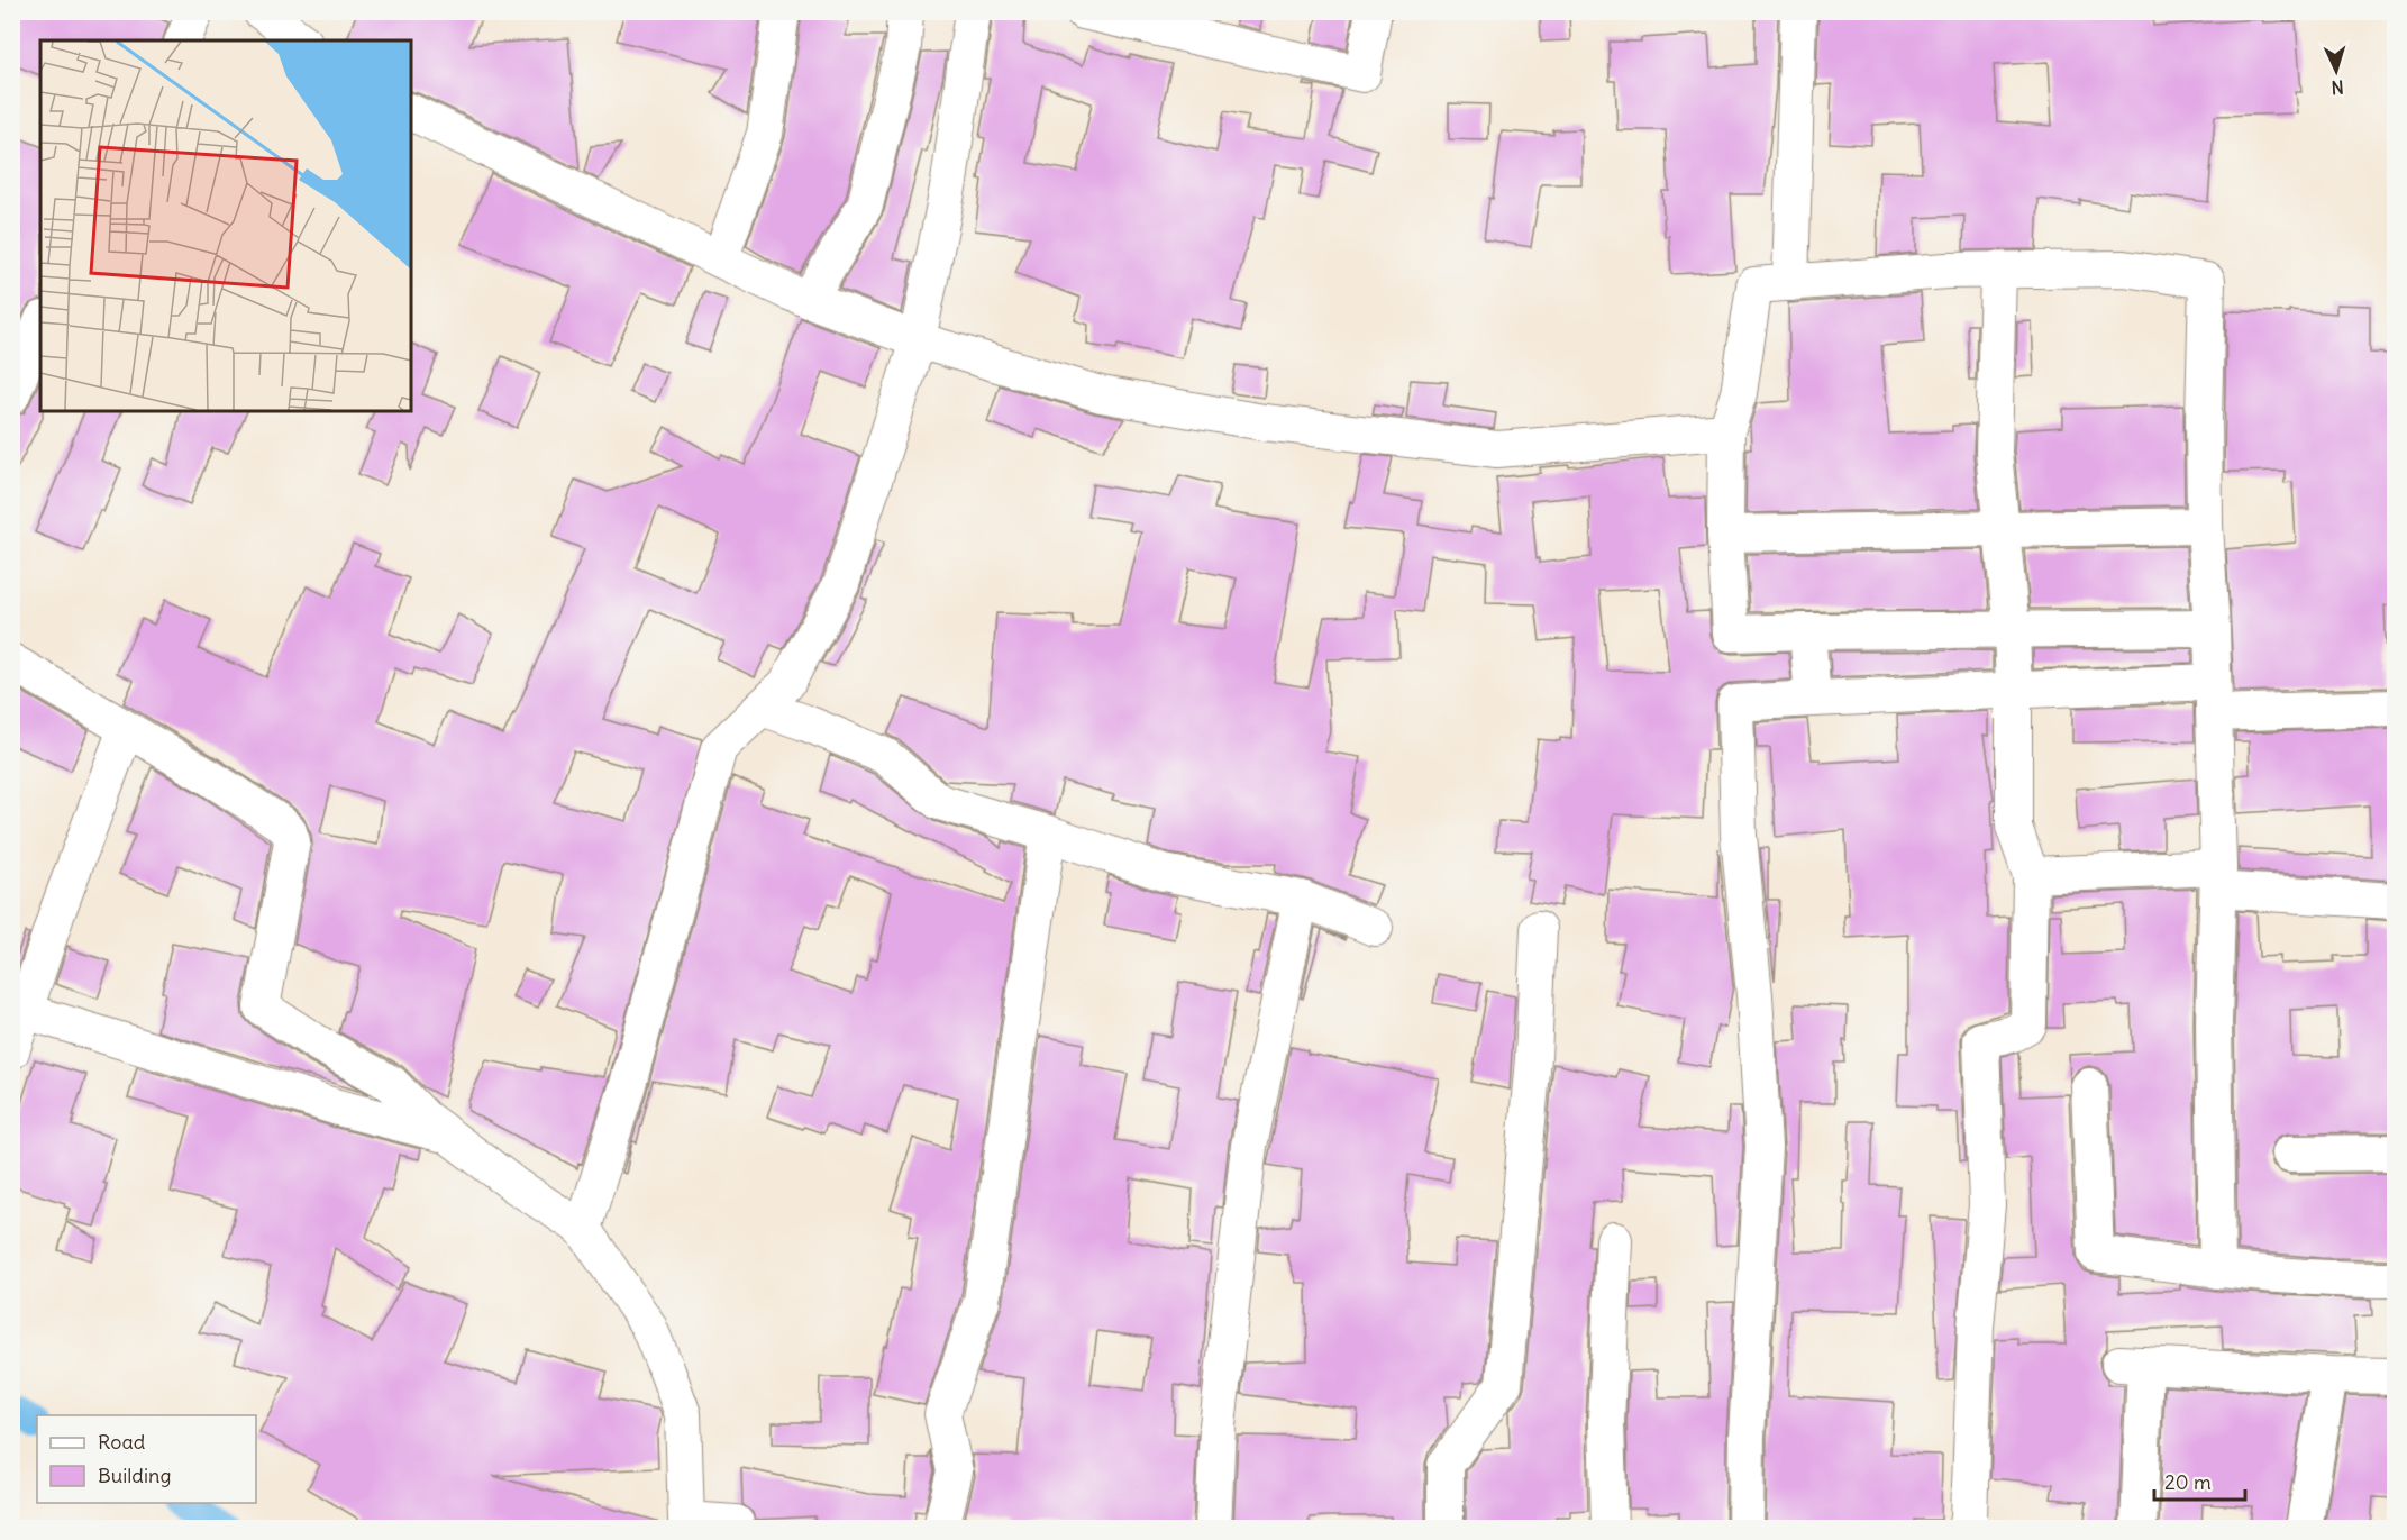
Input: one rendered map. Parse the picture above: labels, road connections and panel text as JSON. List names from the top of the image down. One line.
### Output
{"legend":["Road","Building"],"scale_bar":"20 m","north":"bottom"}
